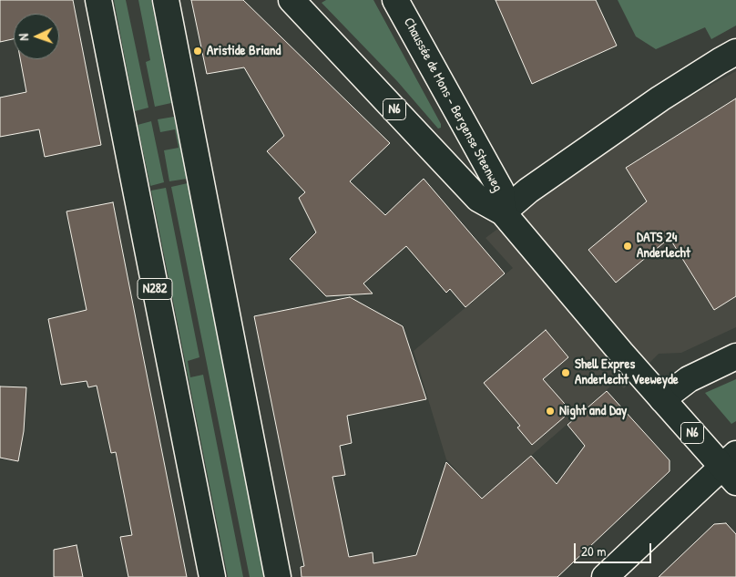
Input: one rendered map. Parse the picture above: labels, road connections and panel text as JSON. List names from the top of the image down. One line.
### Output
{"streets":{"main road":["Chaussée de Mons - Bergense Steenweg","N6","N282"]},"places":["Aristide Briand","DATS 24 Anderlecht","Shell Expres Anderlecht Veeweyde","Night and Day"],"scale_bar":"20 m","north":"left"}
